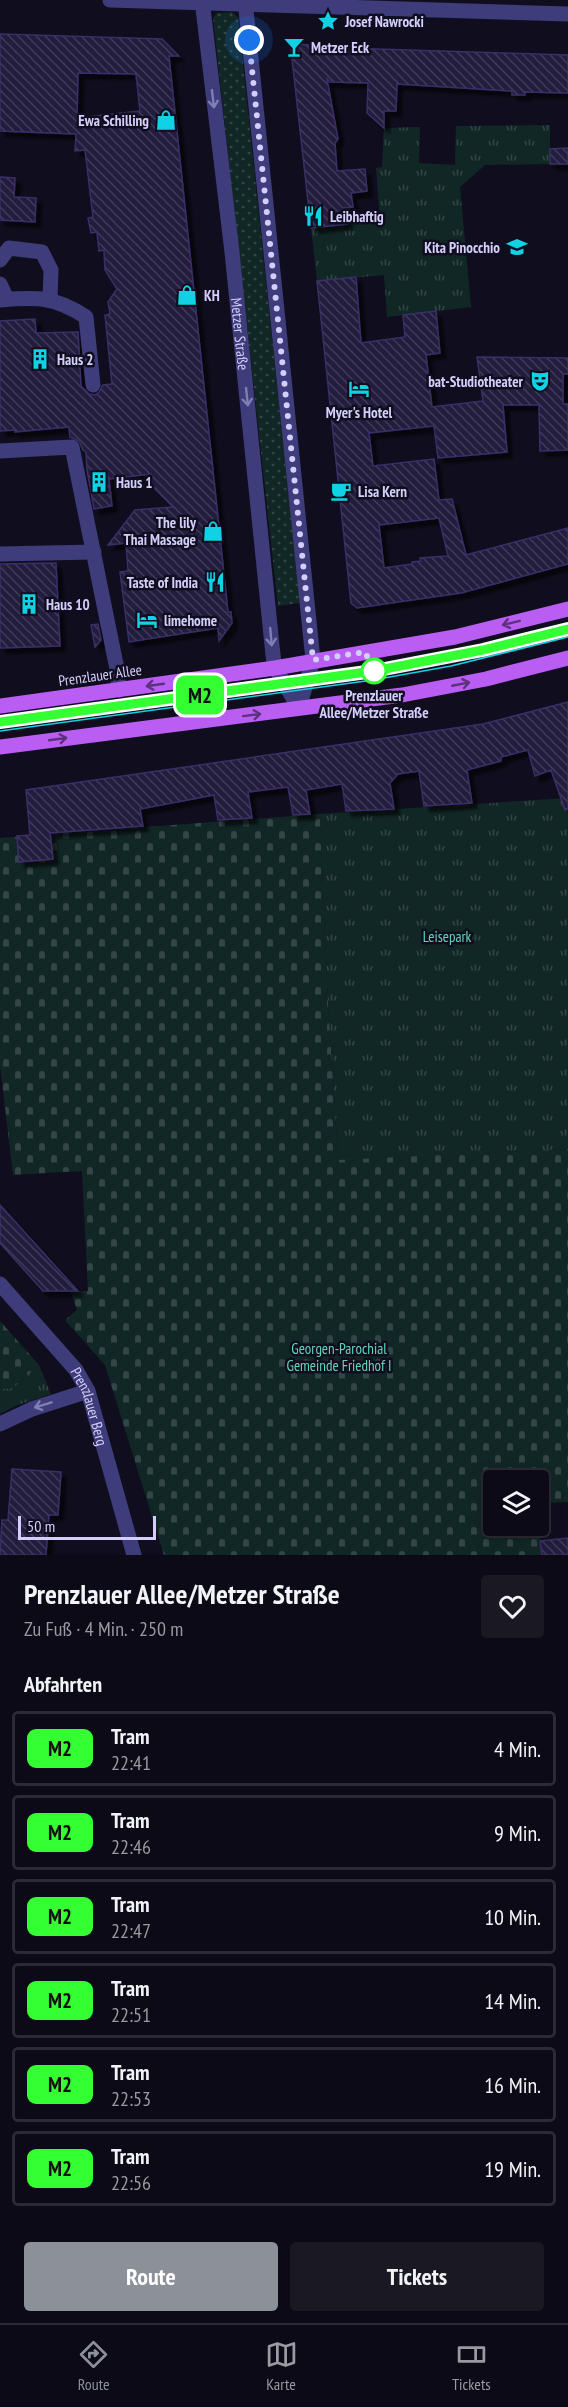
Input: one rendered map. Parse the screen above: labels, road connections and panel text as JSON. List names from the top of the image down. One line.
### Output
{"streets":{"main road":["Prenzlauer Allee"],"street":["Metzer Straße","Prenzlauer Berg"]},"crossings":[["Metzer Straße","Prenzlauer Allee"]],"parks":["Leisepark","Georgen-Parochial Gemeinde Friedhof I"],"places":{"place":["Josef Nawrocki"],"bar":["Metzer Eck"],"shop":["Ewa Schilling","KH","The lily Thai Massage"],"restaurant":["Leibhaftig","Taste of India"],"school or university":["Kita Pinocchio"],"building":["Haus 2","Haus 1","Haus 10"],"theatre":["bat-Studiotheater"],"hotel":["Myer's Hotel","limehome"],"cafe":["Lisa Kern"],"other":["Prenzlauer Allee/Metzer Straße"]},"lines":["tram line M2"],"scale_bar":"50 m","page":{"on_map":"M2","scale":"50 m","heading":[["Prenzlauer Allee/Metzer Straße","Zu Fuß · 4 Min. · 250 m"],"Abfahrten"],"list":[{"mark":"M2","name":"Tram","note":"22:41","value":"4 Min."},{"mark":"M2","name":"Tram","note":"22:46","value":"9 Min."},{"mark":"M2","name":"Tram","note":"22:47","value":"10 Min."},{"mark":"M2","name":"Tram","note":"22:51","value":"14 Min."},{"mark":"M2","name":"Tram","note":"22:53","value":"16 Min."},{"mark":"M2","name":"Tram","note":"22:56","value":"19 Min."}],"buttons":["Route","Tickets"],"tabs":["Route","Karte","Tickets"]}}
